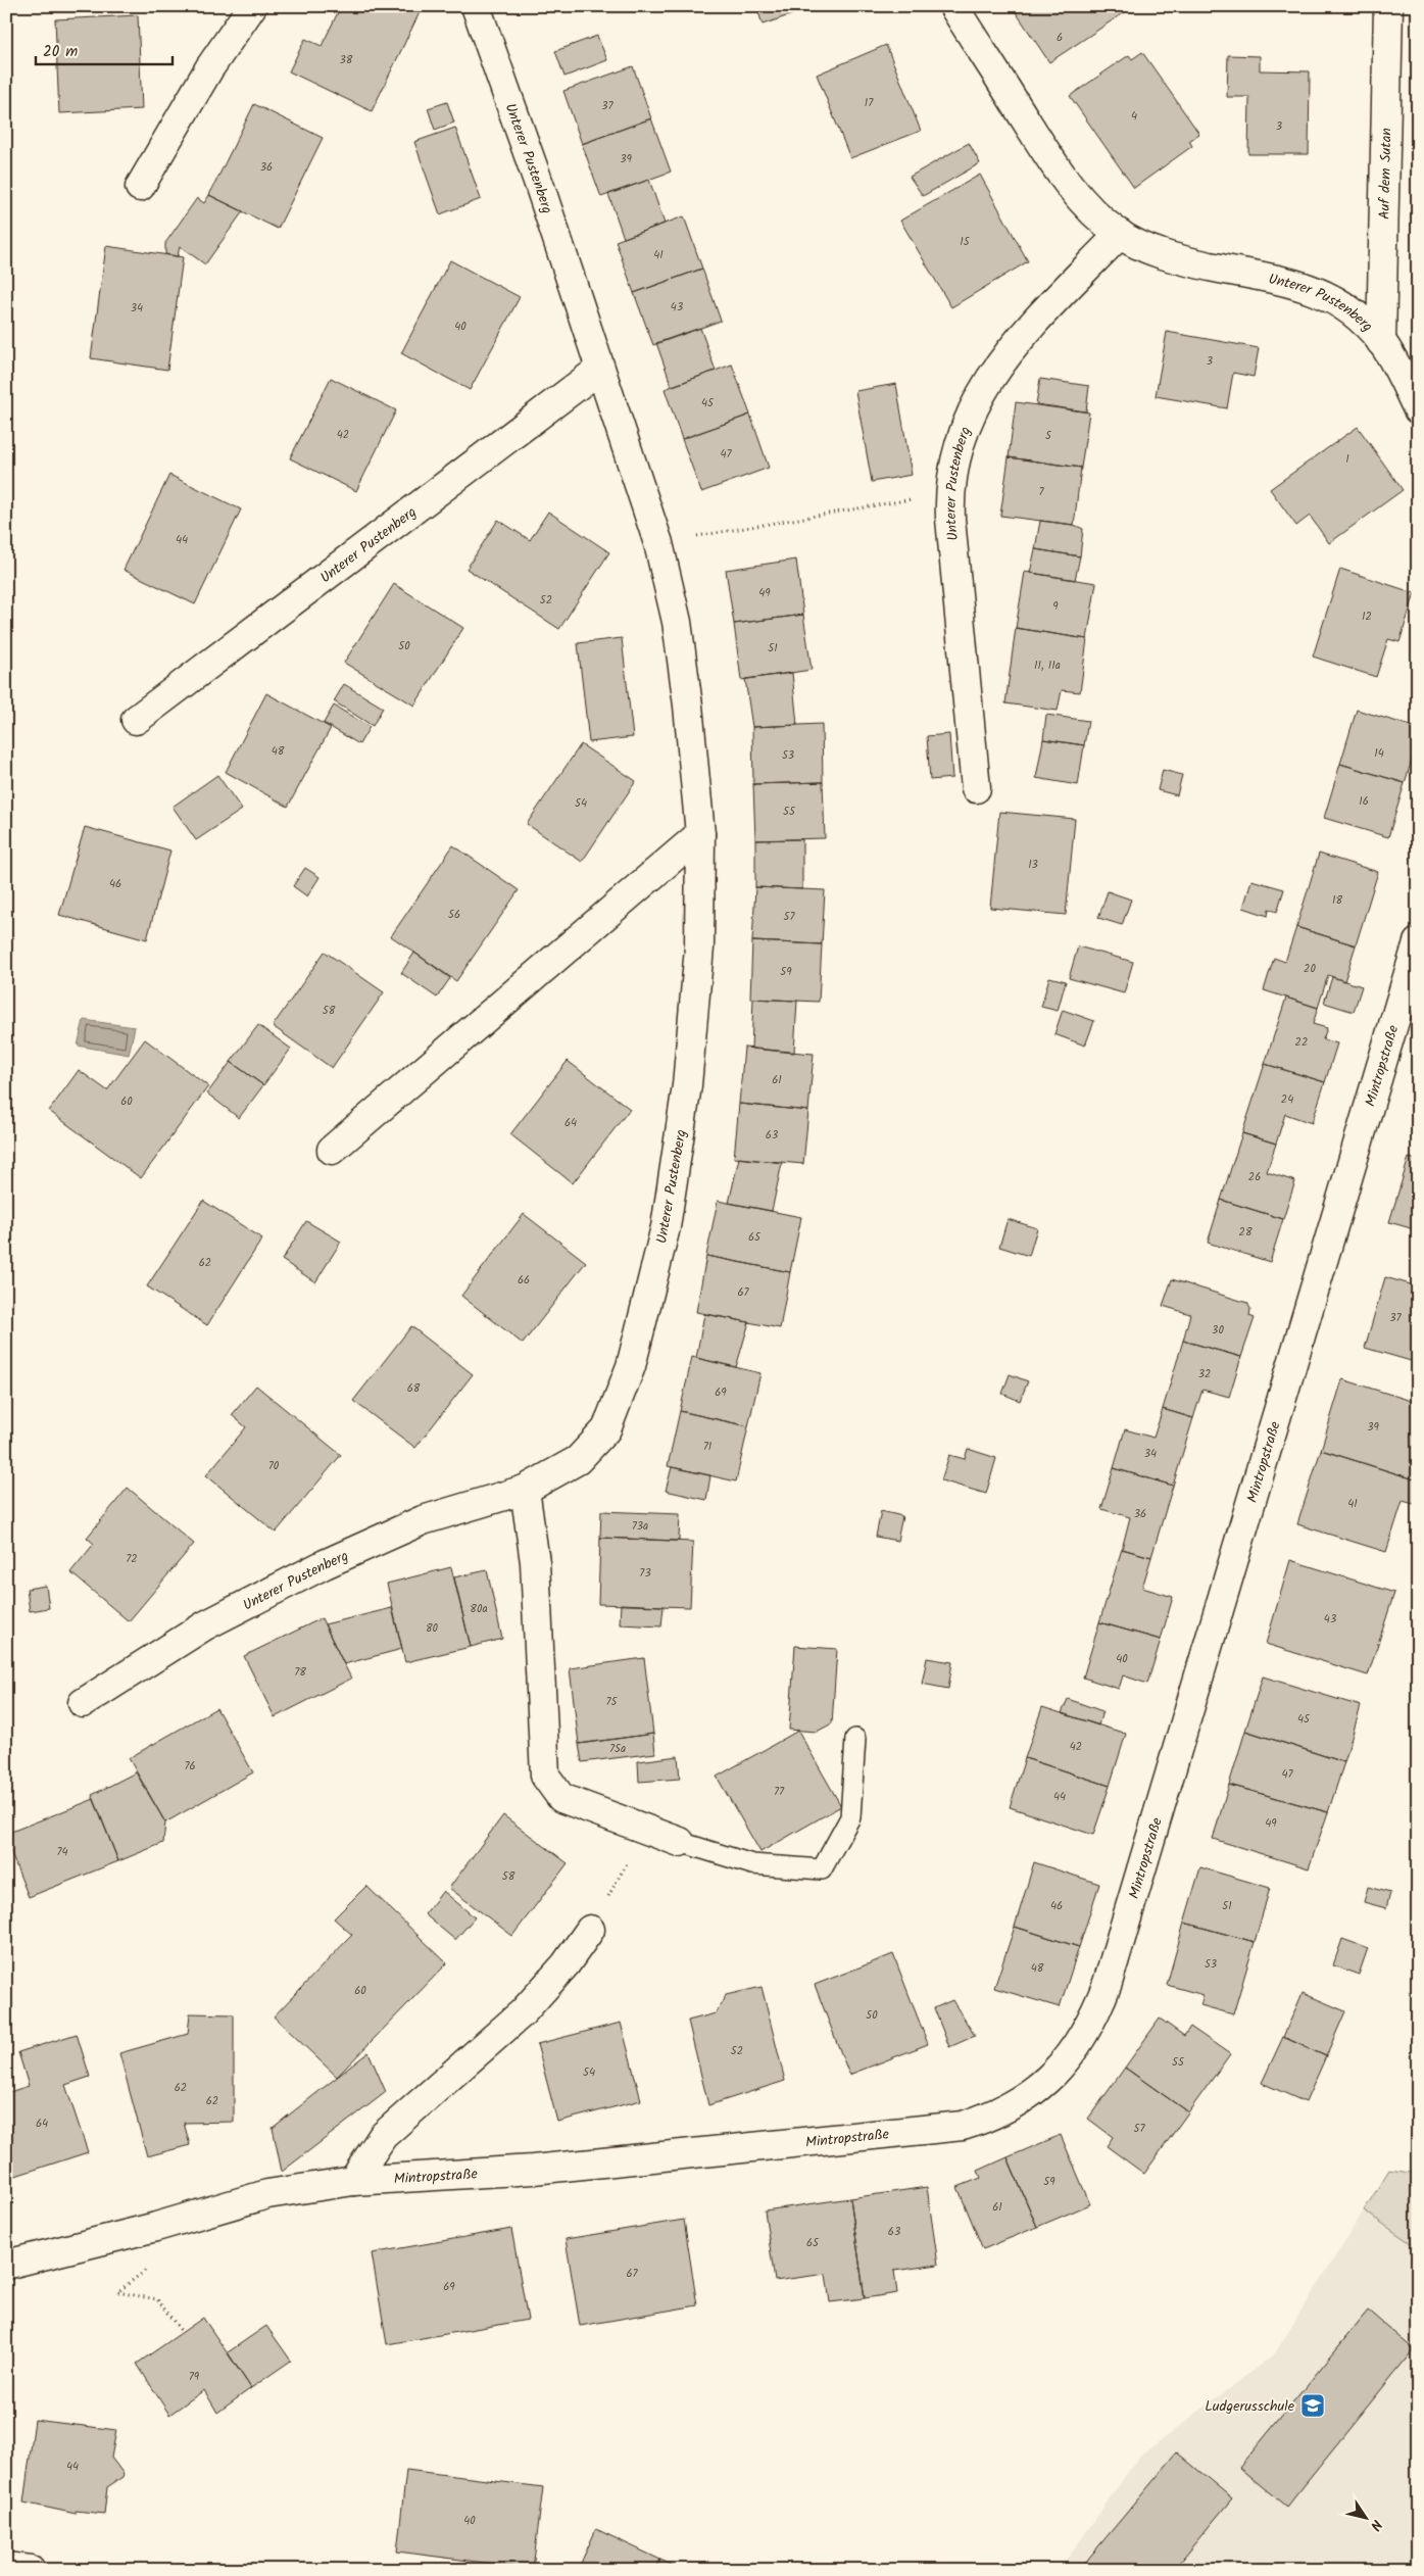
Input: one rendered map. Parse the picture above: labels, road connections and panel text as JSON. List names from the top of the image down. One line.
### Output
{"streets":{"street":["Unterer Pustenberg","Auf dem Sutan","Mintropstraße"]},"crossings":[["Unterer Pustenberg","Auf dem Sutan"]],"places":{"school or university":["Ludgerusschule"]},"house_numbers":["6","38","17","37","4","3","39","36","15","41","43","34","40","3","45","42","5","47","1","7","44","49","52","9","12","50","51","11, 11a","48","14","53","16","54","55","13","46","18","56","57","20","59","58","22","61","24","60","64","63","26","28","65","62","66","67","37","30","32","68","69","39","71","34","70","41","36","73a","72","73","80a","43","80","40","78","75","45","42","75a","76","47","77","44","49","74","58","46","51","53","48","60","50","52","55","54","62","62","64","57","59","61","63","65","67","69","79","44","40"],"scale_bar":"20 m","north":"bottom right"}
